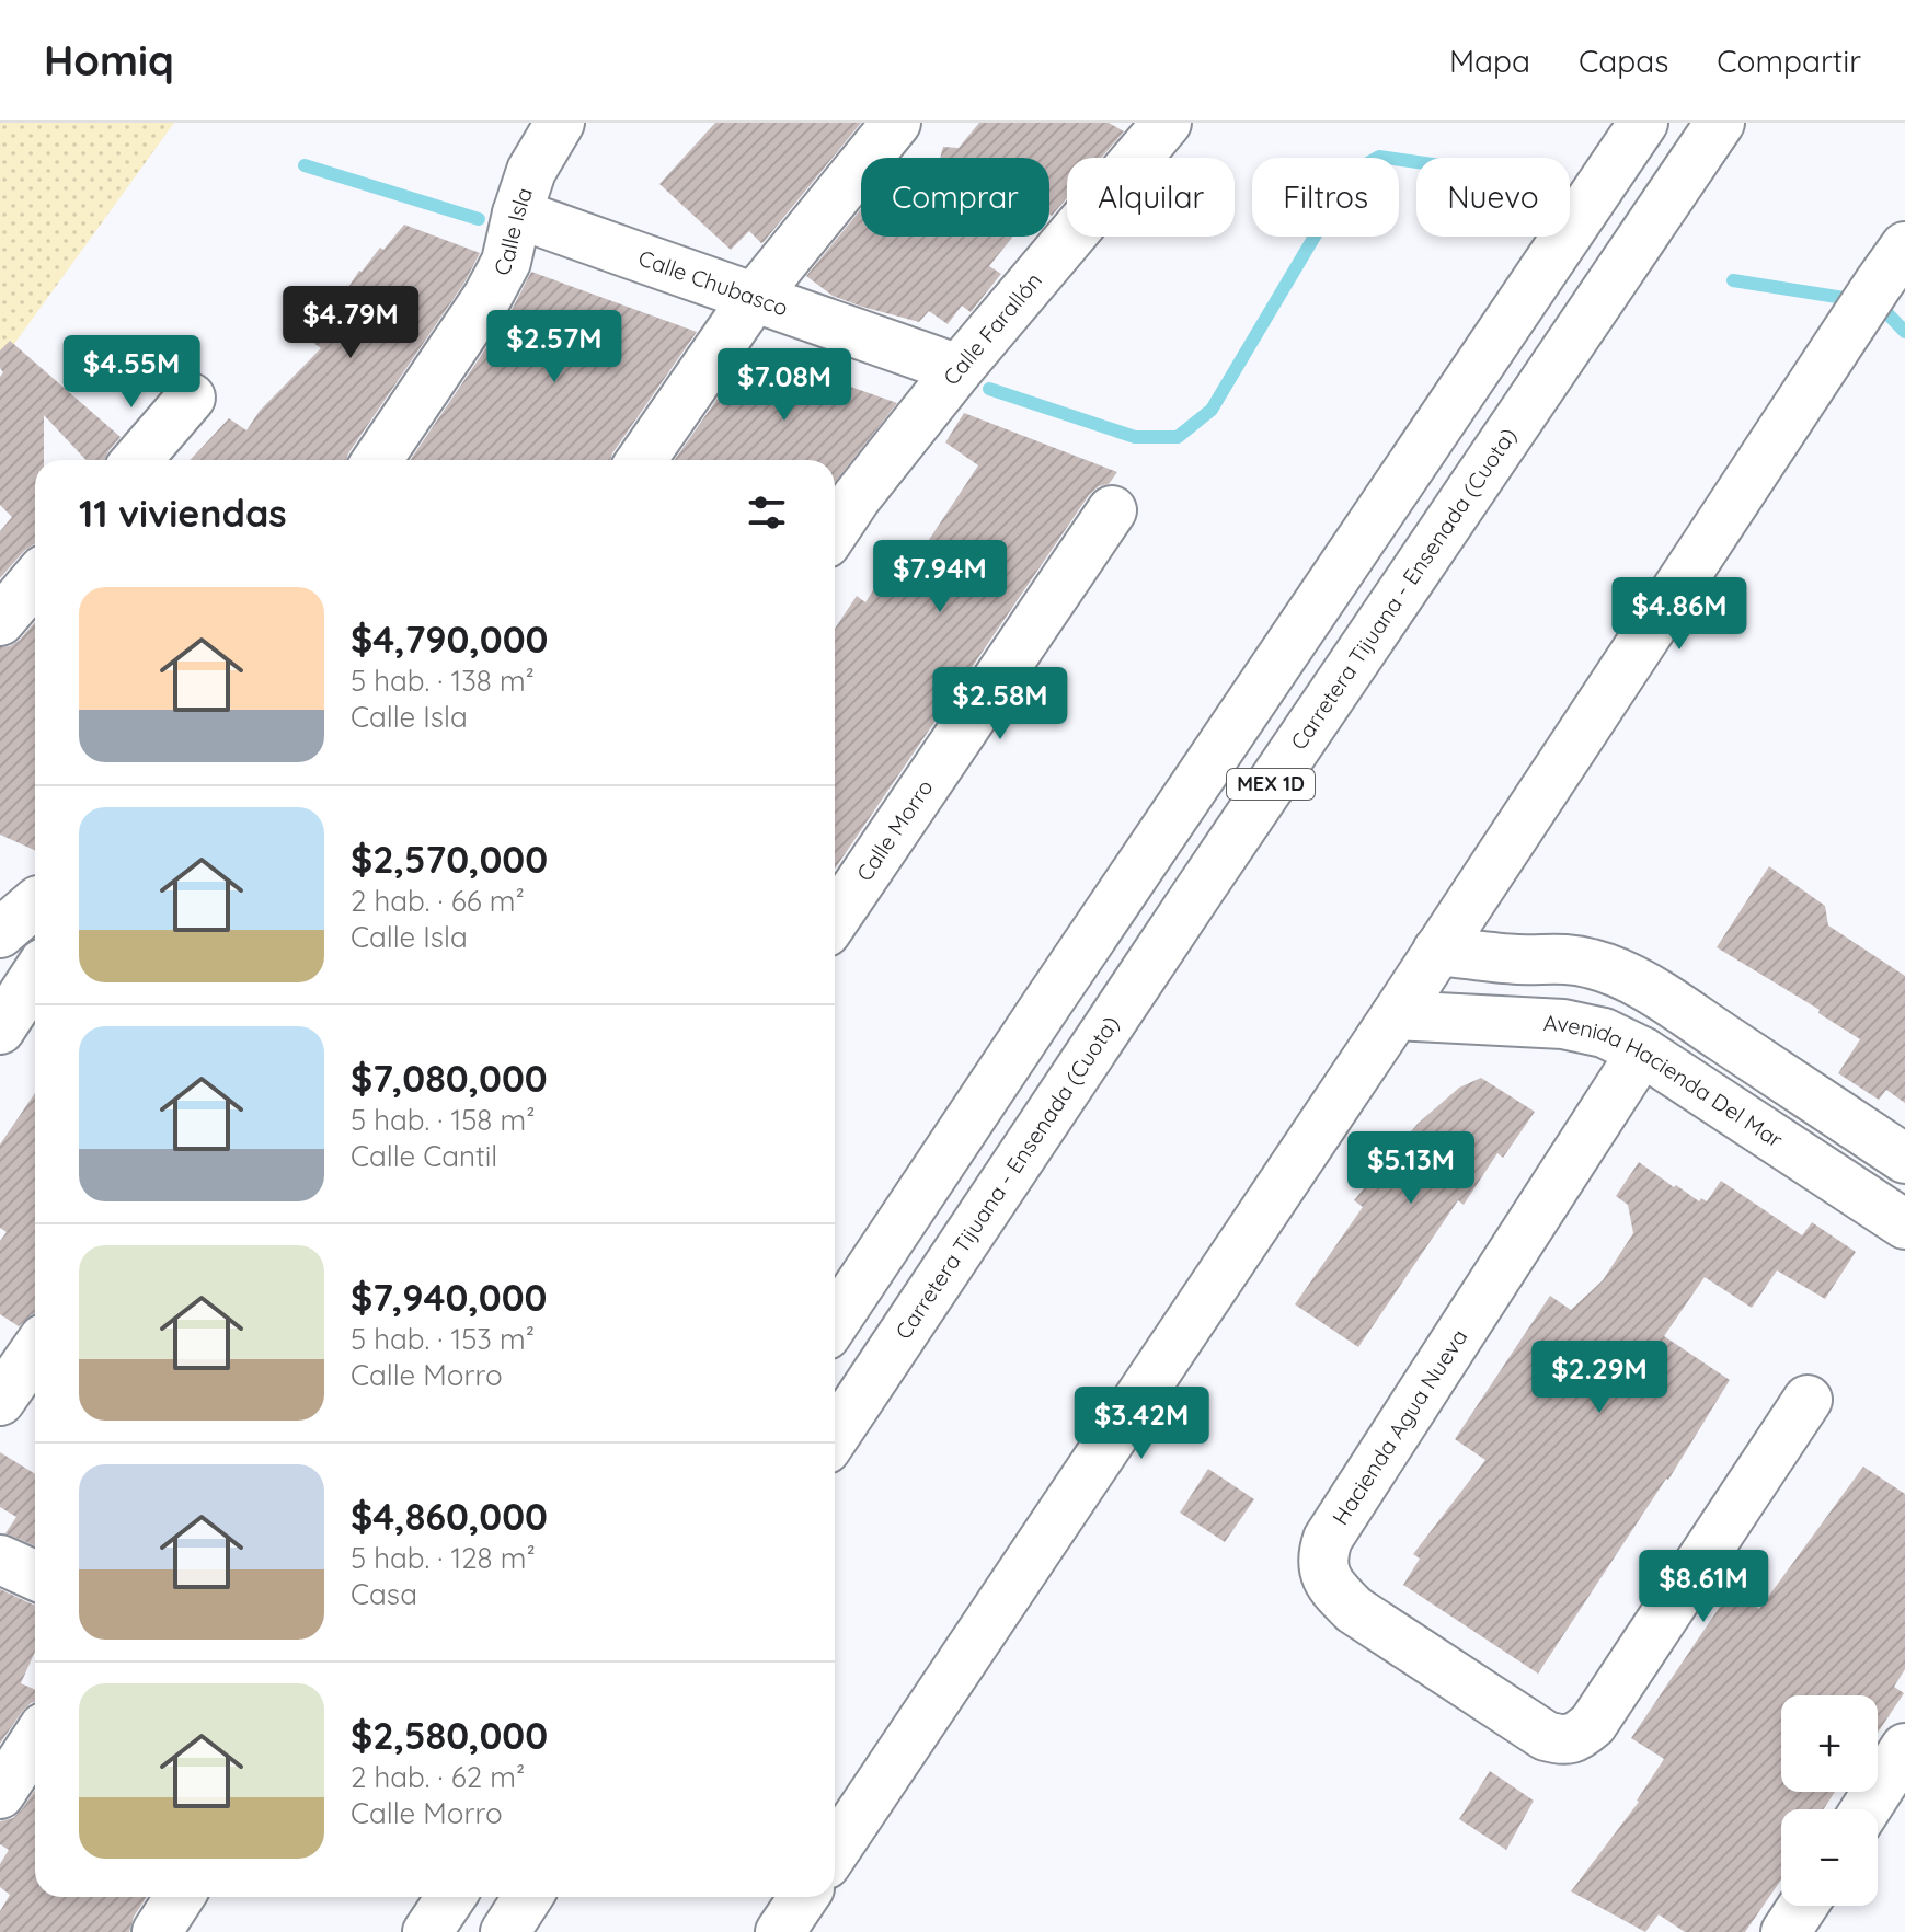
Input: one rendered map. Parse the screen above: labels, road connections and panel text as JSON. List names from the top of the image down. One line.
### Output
{"streets":{"main road":["Calle Isla","Calle Chubasco","Calle Farallón","Carretera Tijuana - Ensenada (Cuota)","MEX 1D","Calle Morro","Avenida Hacienda Del Mar","Hacienda Agua Nueva"]},"crossings":[["Calle Isla","Calle Chubasco"],["Calle Chubasco","Calle Farallón"],["Avenida Hacienda Del Mar","Hacienda Agua Nueva"]],"page":{"header":"Homiq","nav":["Mapa","Capas","Compartir"],"chip":["Comprar","Alquilar","Filtros","Nuevo"],"price":["$4.79M","$2.57M","$4.55M","$7.08M","$7.94M","$4.86M","$2.58M","$5.13M","$2.29M","$3.42M","$8.61M"],"heading":"11 viviendas","list":[{"name":"$4,790,000","note":"5 hab. · 138 m² · Calle Isla"},{"name":"$2,570,000","note":"2 hab. · 66 m² · Calle Isla"},{"name":"$7,080,000","note":"5 hab. · 158 m² · Calle Cantil"},{"name":"$7,940,000","note":"5 hab. · 153 m² · Calle Morro"},{"name":"$4,860,000","note":"5 hab. · 128 m² · Casa"},{"name":"$2,580,000","note":"2 hab. · 62 m² · Calle Morro"}],"map_buttons":["+","−"]}}
